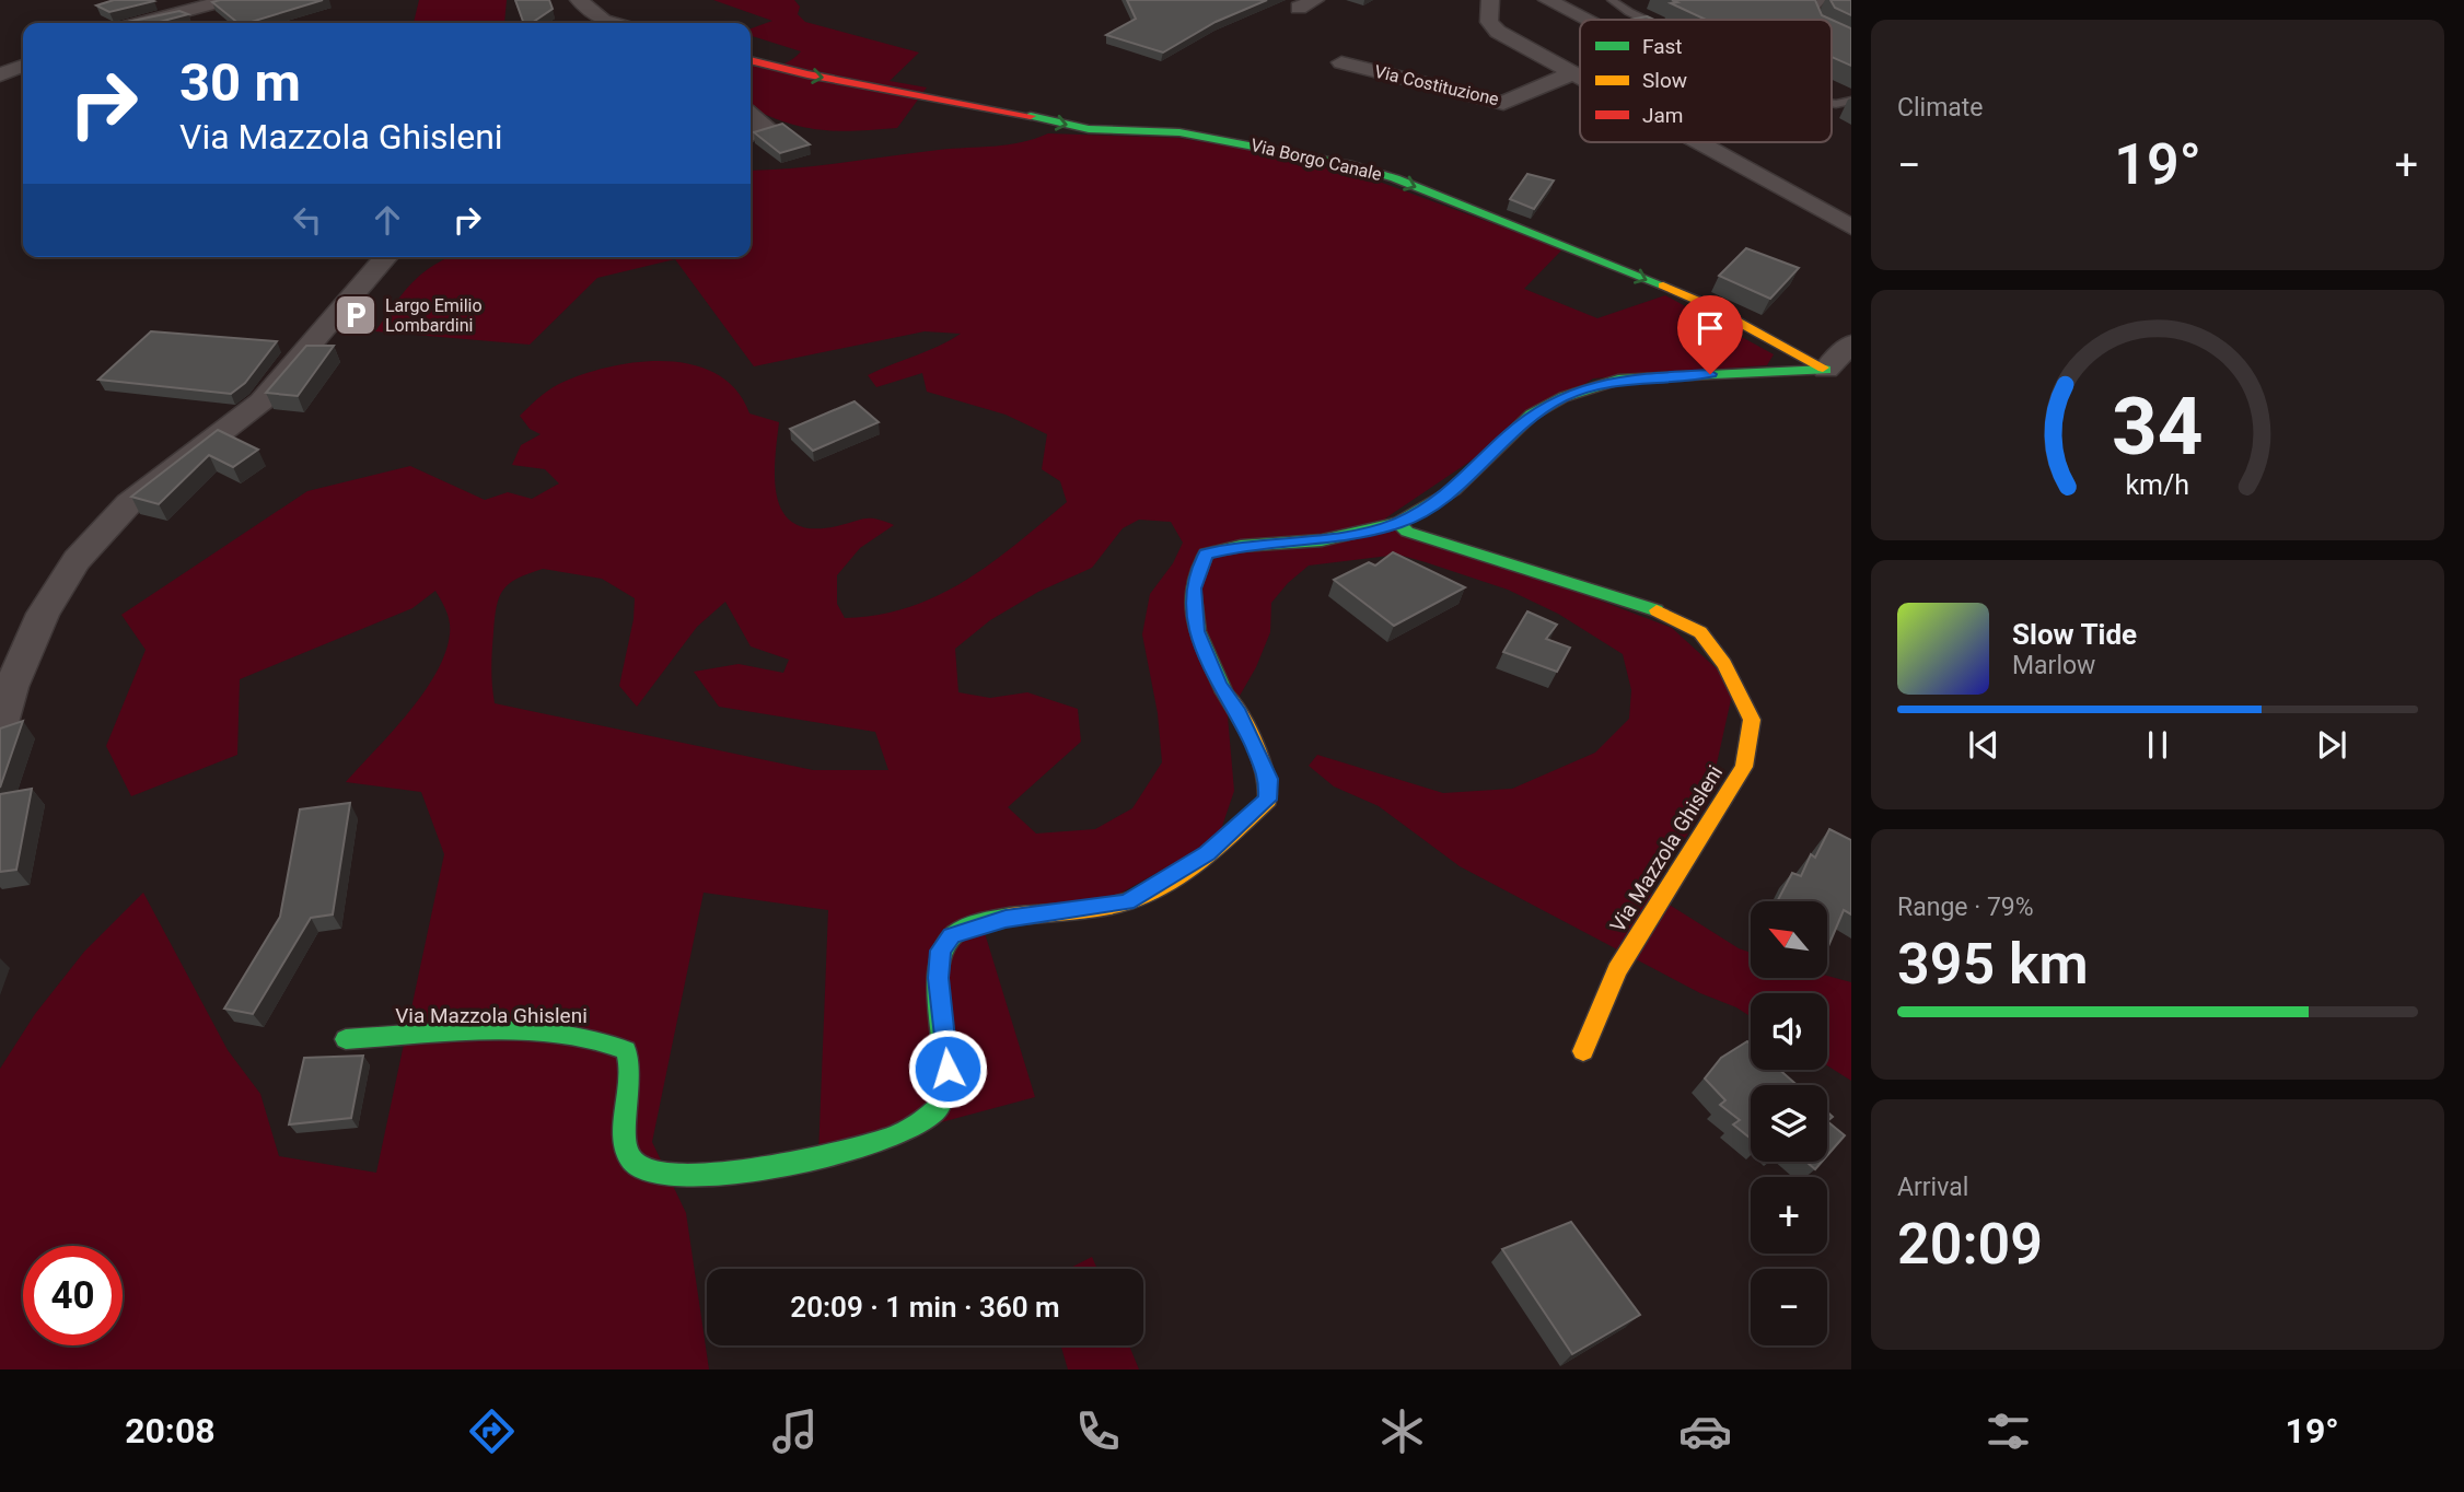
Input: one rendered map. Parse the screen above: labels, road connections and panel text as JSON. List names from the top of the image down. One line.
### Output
{"streets":{"street":["Via Costituzione","Via Borgo Canale","Via Mazzola Ghisleni"]},"crossings":[["Via Borgo Canale","Via Mazzola Ghisleni"]],"one_way":["Via Borgo Canale"],"places":{"parking":["Largo Emilio Lombardini"]},"legend":["Fast","Slow","Jam"],"north":"top left","page":{"tile":["Climate",["Range · 79%","395 km"],["Arrival","20:09"]],"turn":["30 m","Via Mazzola Ghisleni"],"heat":["−","19°","+"],"song":["Slow Tide","Marlow"],"map_buttons":["+","−"],"limit":"40","trip":"20:09 · 1 min · 360 m","tabs":["20:08","19°"],"gauge":["34","km/h"]}}
